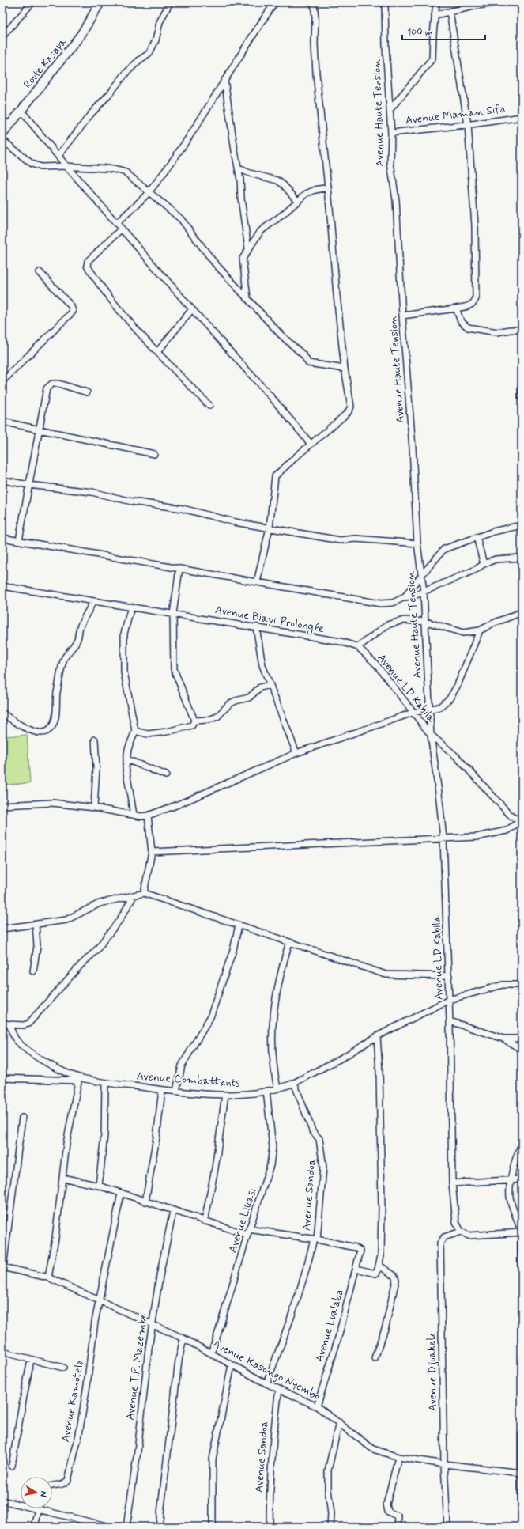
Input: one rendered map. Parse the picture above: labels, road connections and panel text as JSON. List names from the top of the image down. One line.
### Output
{"streets":{"main road":["Route Kasapa"],"street":["Avenue Haute Tension","Avenue Maman Sifa","Avenue Biayi Prolongée","Avenue LD Kabila","Avenue Combattants","Avenue Sandoa","Avenue Likasi","Avenue Lualaba","Avenue T.P. Mazembe","Avenue Kasongo Nyembo","Avenue Djuakali","Avenue Kamotela"]},"crossings":[["Avenue Haute Tension","Avenue Maman Sifa"],["Avenue Haute Tension","Avenue LD Kabila"],["Avenue Biayi Prolongée","Avenue LD Kabila"],["Avenue LD Kabila","Avenue Combattants"],["Avenue LD Kabila","Avenue Djuakali"],["Avenue Combattants","Avenue Sandoa"],["Avenue Combattants","Avenue Likasi"],["Avenue Sandoa","Avenue Lualaba"],["Avenue Sandoa","Avenue Kasongo Nyembo"],["Avenue Likasi","Avenue Kasongo Nyembo"],["Avenue Lualaba","Avenue Kasongo Nyembo"],["Avenue T.P. Mazembe","Avenue Kasongo Nyembo"],["Avenue Kasongo Nyembo","Avenue Djuakali"],["Avenue Kasongo Nyembo","Avenue Kamotela"]],"scale_bar":"100 m","north":"right"}
